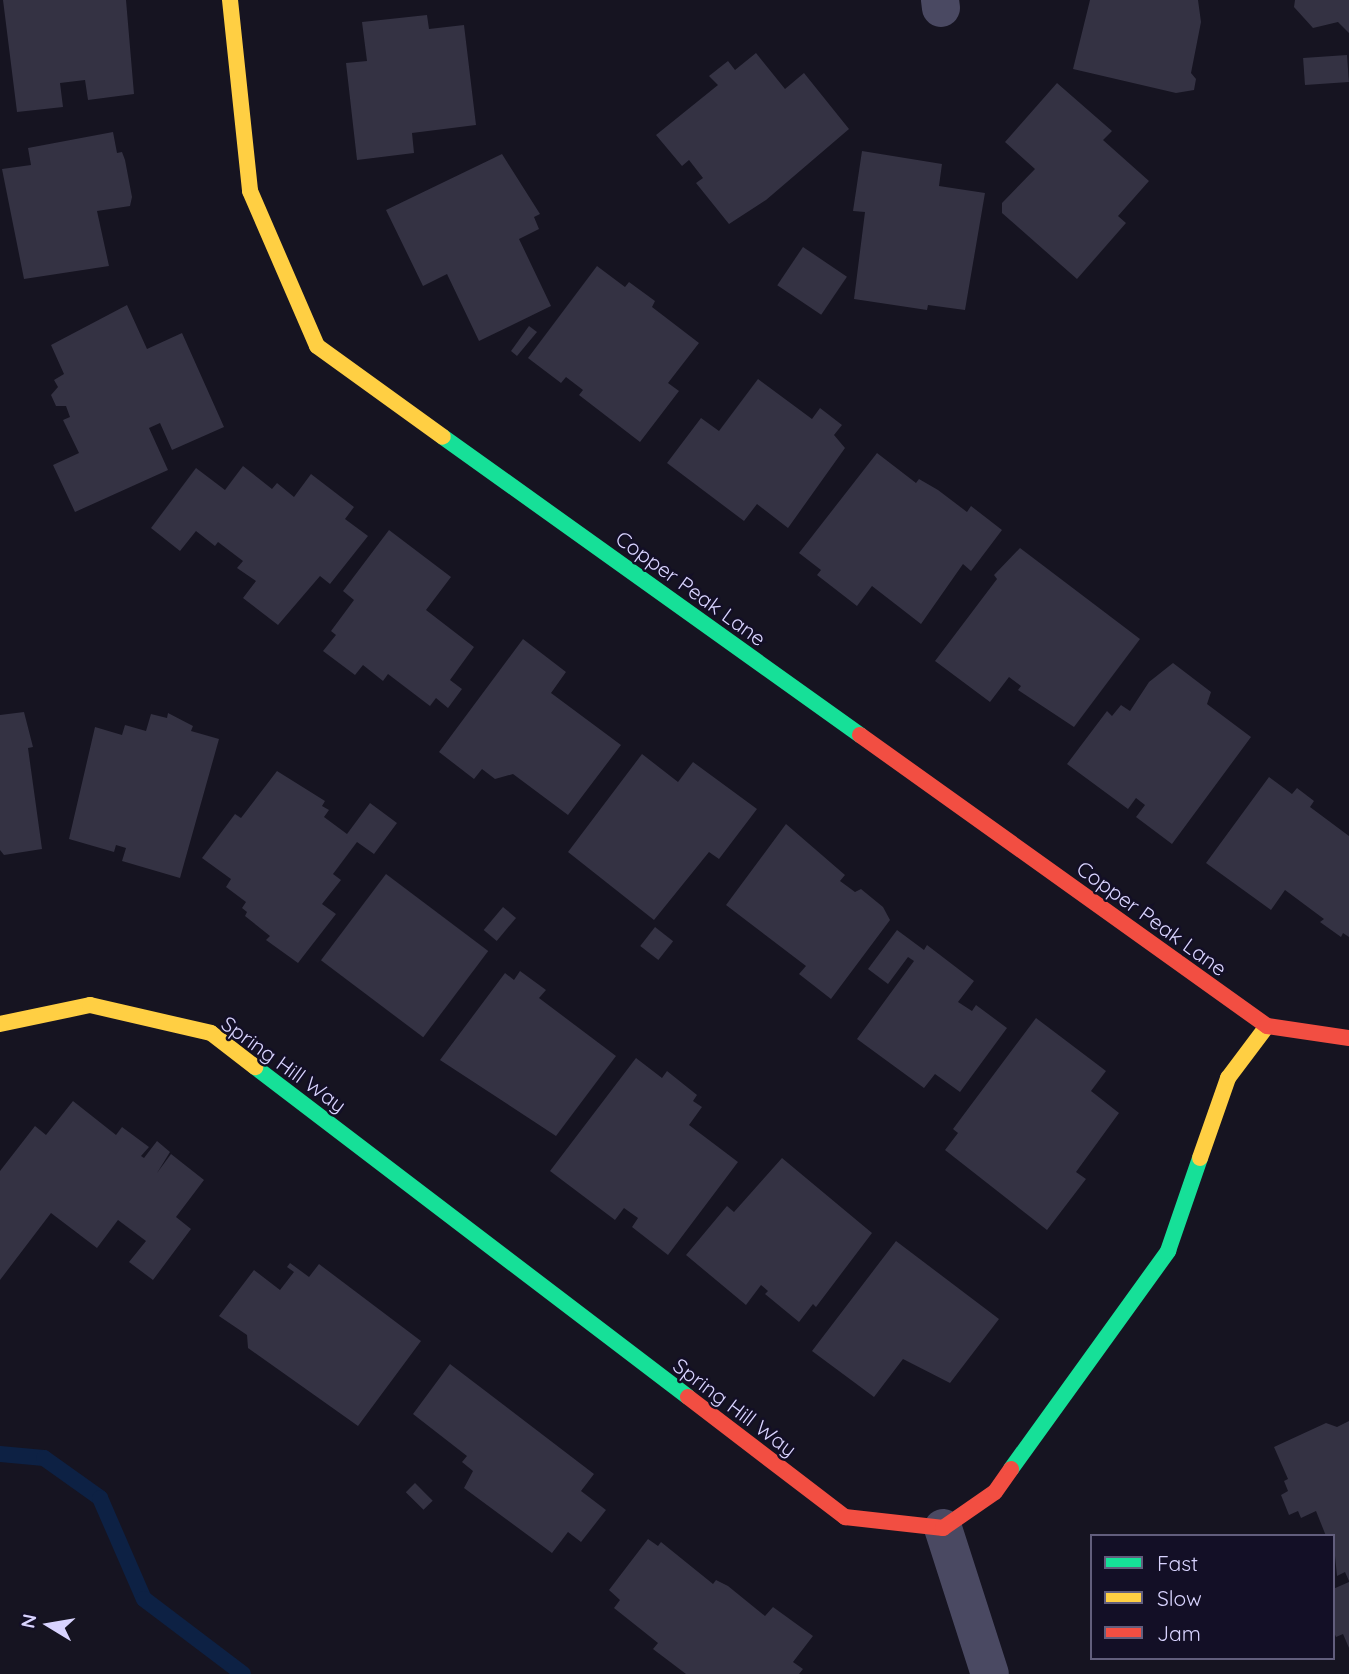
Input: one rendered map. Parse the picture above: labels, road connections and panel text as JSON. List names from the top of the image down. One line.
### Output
{"streets":{"street":["Copper Peak Lane","Spring Hill Way"]},"legend":["Fast","Slow","Jam"],"north":"left"}
